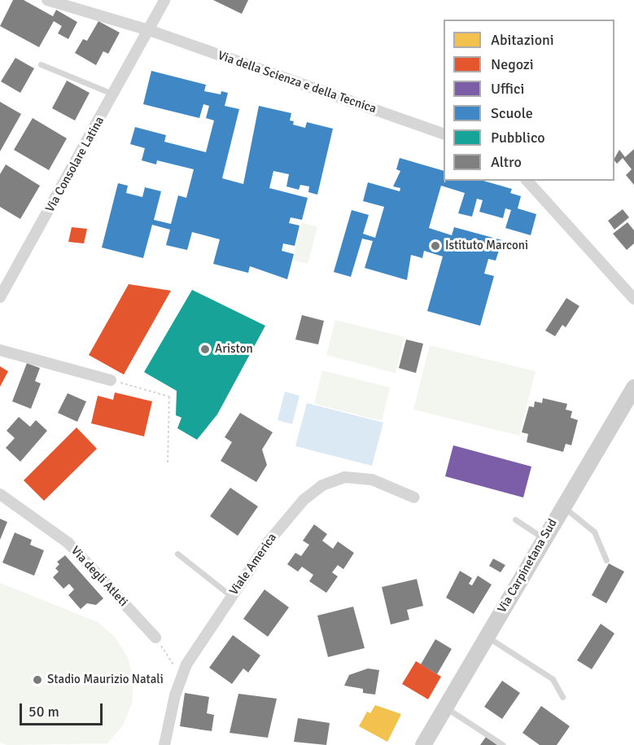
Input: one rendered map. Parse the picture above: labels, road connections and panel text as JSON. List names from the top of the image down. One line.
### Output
{"streets":{"main road":["Via Carpinetana Sud"],"street":["Via della Scienza e della Tecnica","Via Consolare Latina","Viale America","Via degli Atleti"]},"crossings":[["Via della Scienza e della Tecnica","Via Consolare Latina"]],"places":["Istituto Marconi","Ariston","Stadio Maurizio Natali"],"legend":["Abitazioni","Negozi","Uffici","Scuole","Pubblico","Altro"],"scale_bar":"50 m"}
